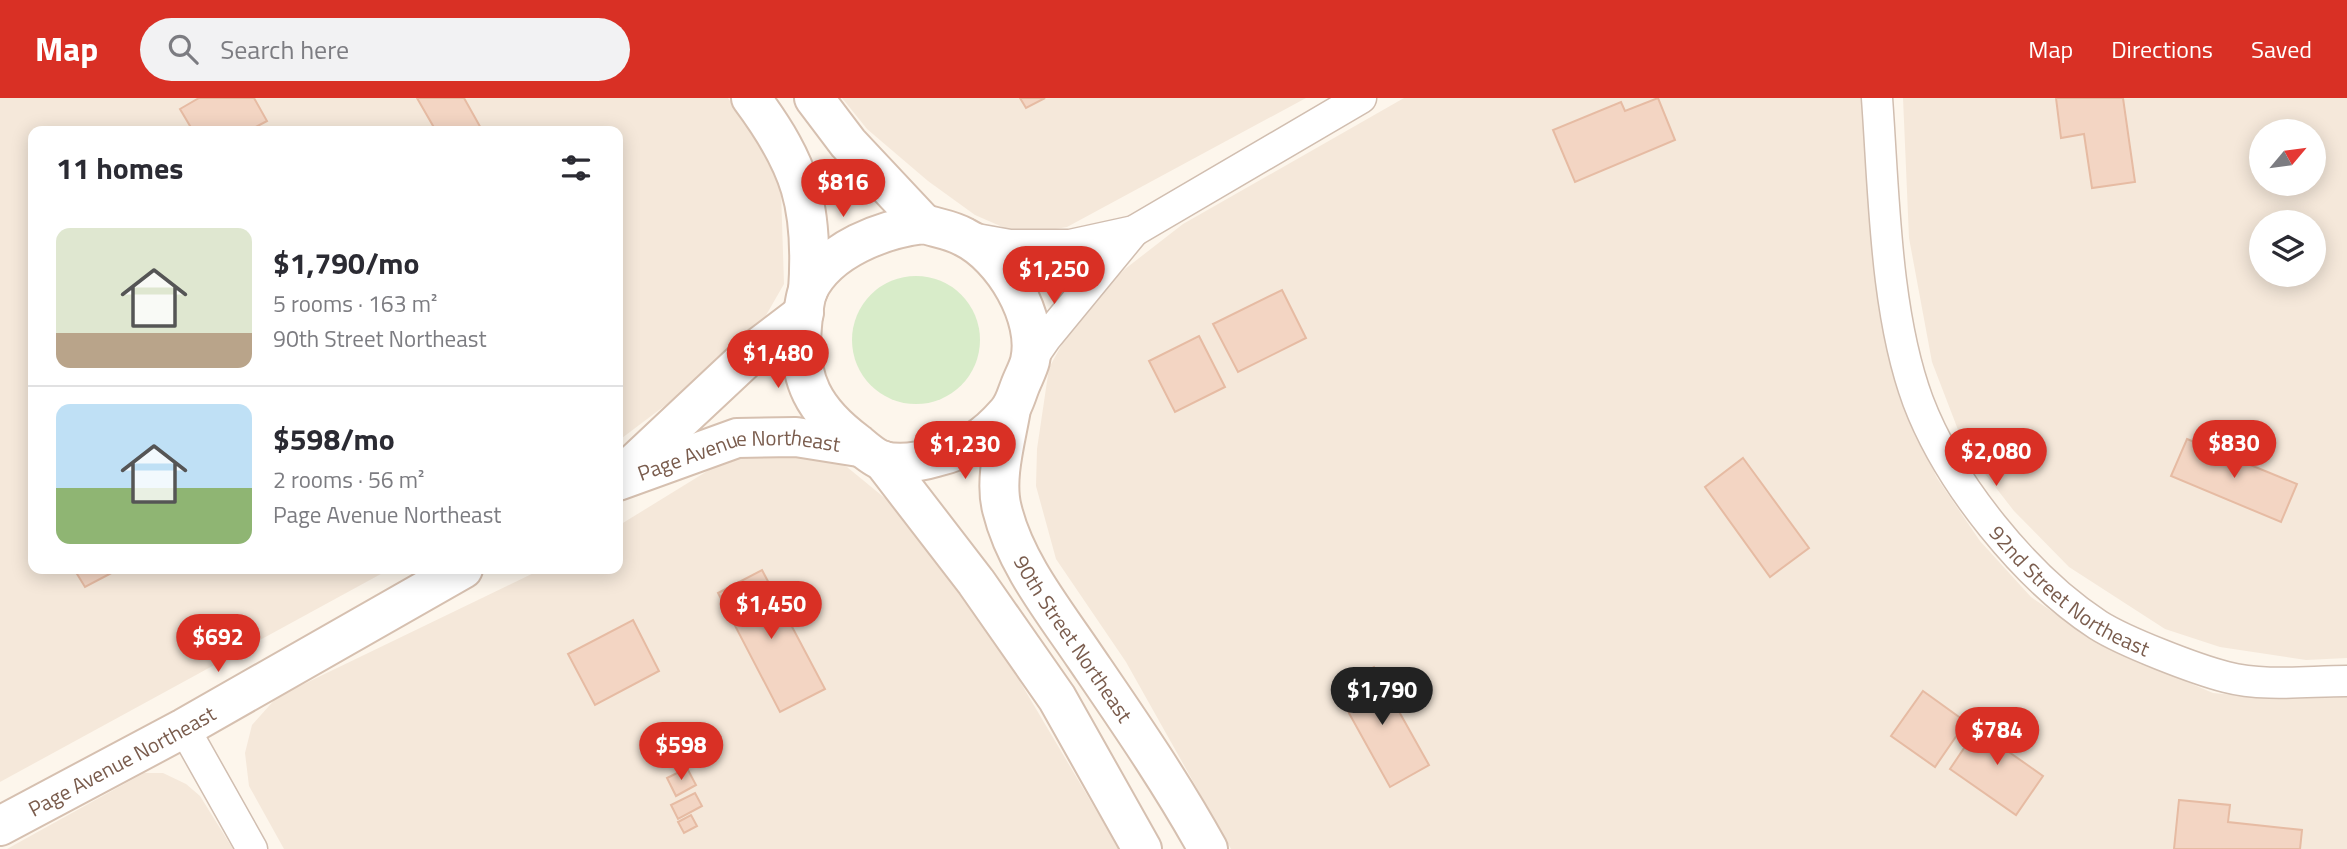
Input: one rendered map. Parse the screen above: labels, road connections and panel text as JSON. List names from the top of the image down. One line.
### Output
{"streets":{"main road":["Page Avenue Northeast","90th Street Northeast"],"street":["92nd Street Northeast"]},"crossings":[["Page Avenue Northeast","90th Street Northeast"]],"north":"top right","page":{"header":"Map","search":"Search here","nav":["Map","Directions","Saved"],"heading":"11 homes","price":["$816","$1,250","$1,480","$830","$1,230","$2,080","$1,450","$692","$1,790","$784","$598"],"list":[{"name":"$1,790/mo","note":"5 rooms · 163 m² · 90th Street Northeast"},{"name":"$598/mo","note":"2 rooms · 56 m² · Page Avenue Northeast"}]}}
